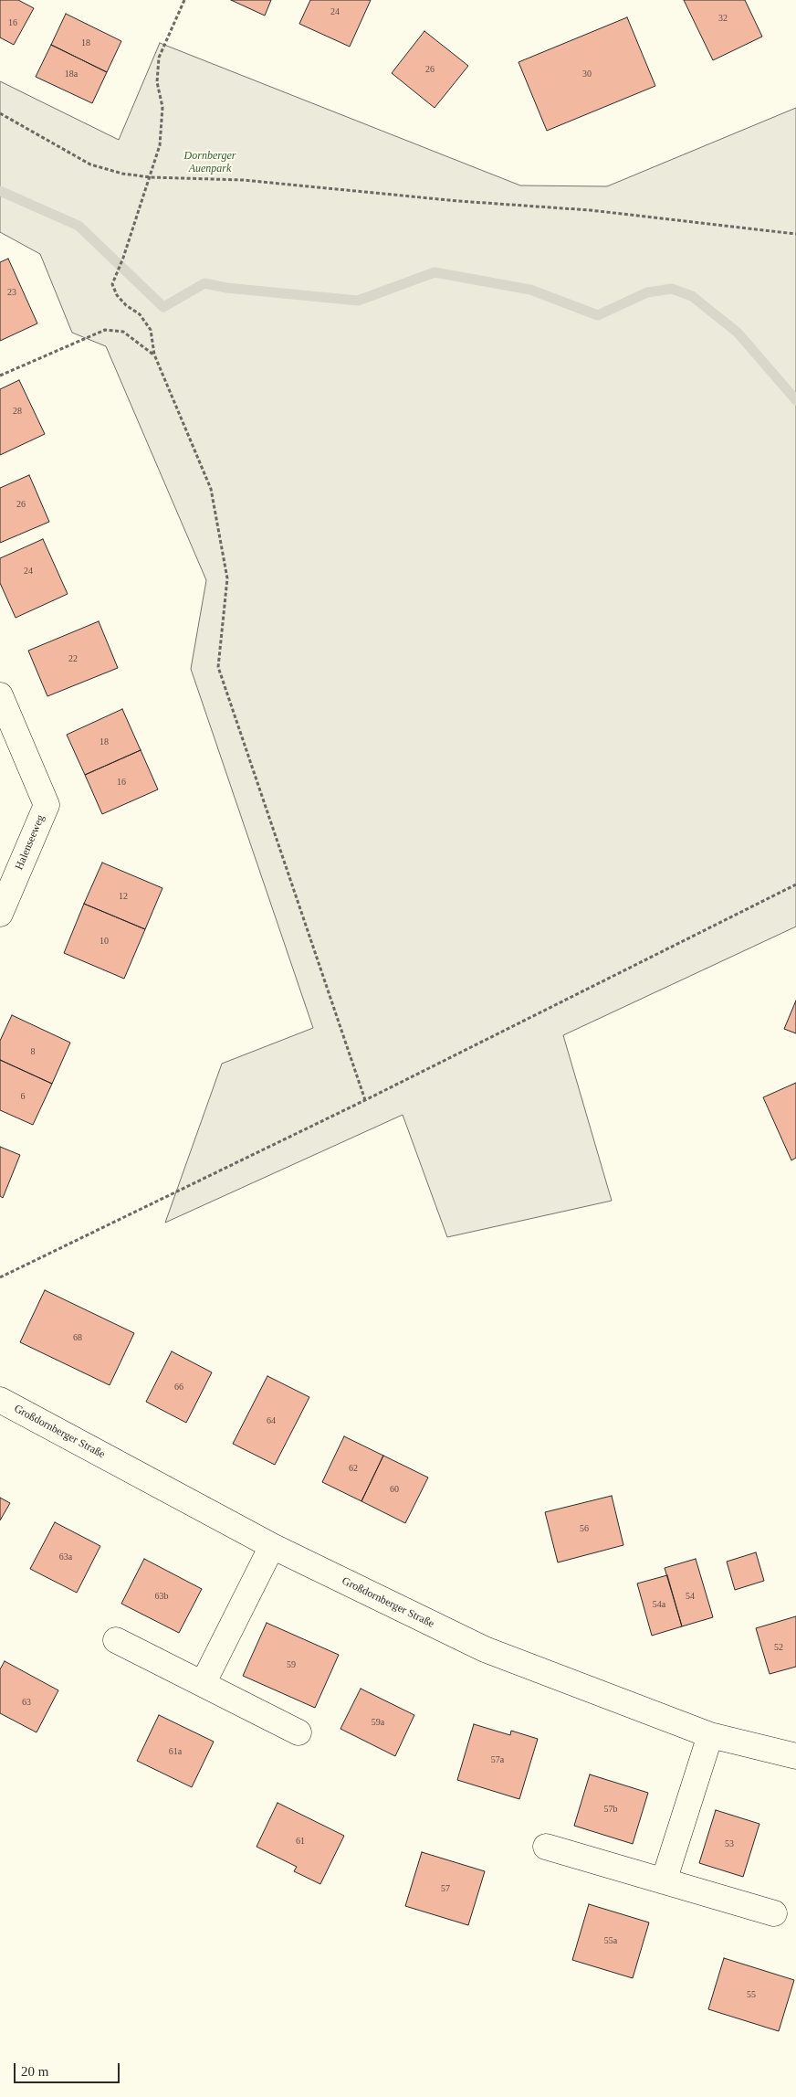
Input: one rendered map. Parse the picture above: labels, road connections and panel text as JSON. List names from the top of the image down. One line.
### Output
{"streets":{"street":["Halenseeweg","Großdornberger Straße"]},"parks":["Dornberger Auenpark"],"house_numbers":["24","32","16","18","26","18a","30","23","28","26","24","22","18","16","12","10","8","6","68","66","64","62","60","56","63a","63b","54","54a","52","59","63","59a","61a","57a","57b","61","53","57","55a","55"],"scale_bar":"20 m"}
